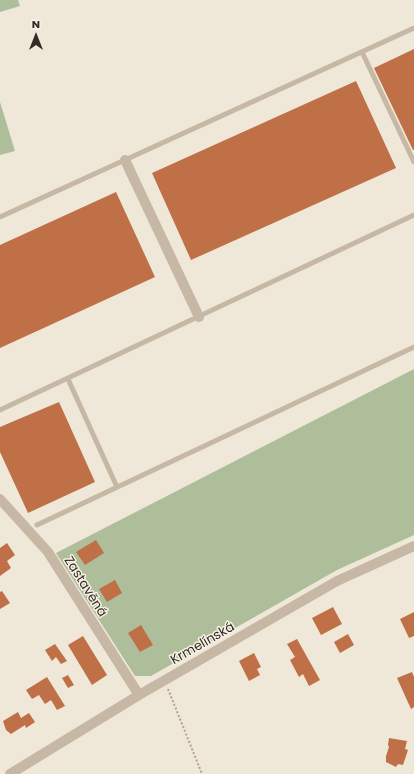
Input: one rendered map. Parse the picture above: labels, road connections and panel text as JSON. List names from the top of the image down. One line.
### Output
{"streets":{"street":["Zastavěná","Krmelínská"]},"crossings":[["Zastavěná","Krmelínská"]],"north":"top"}
